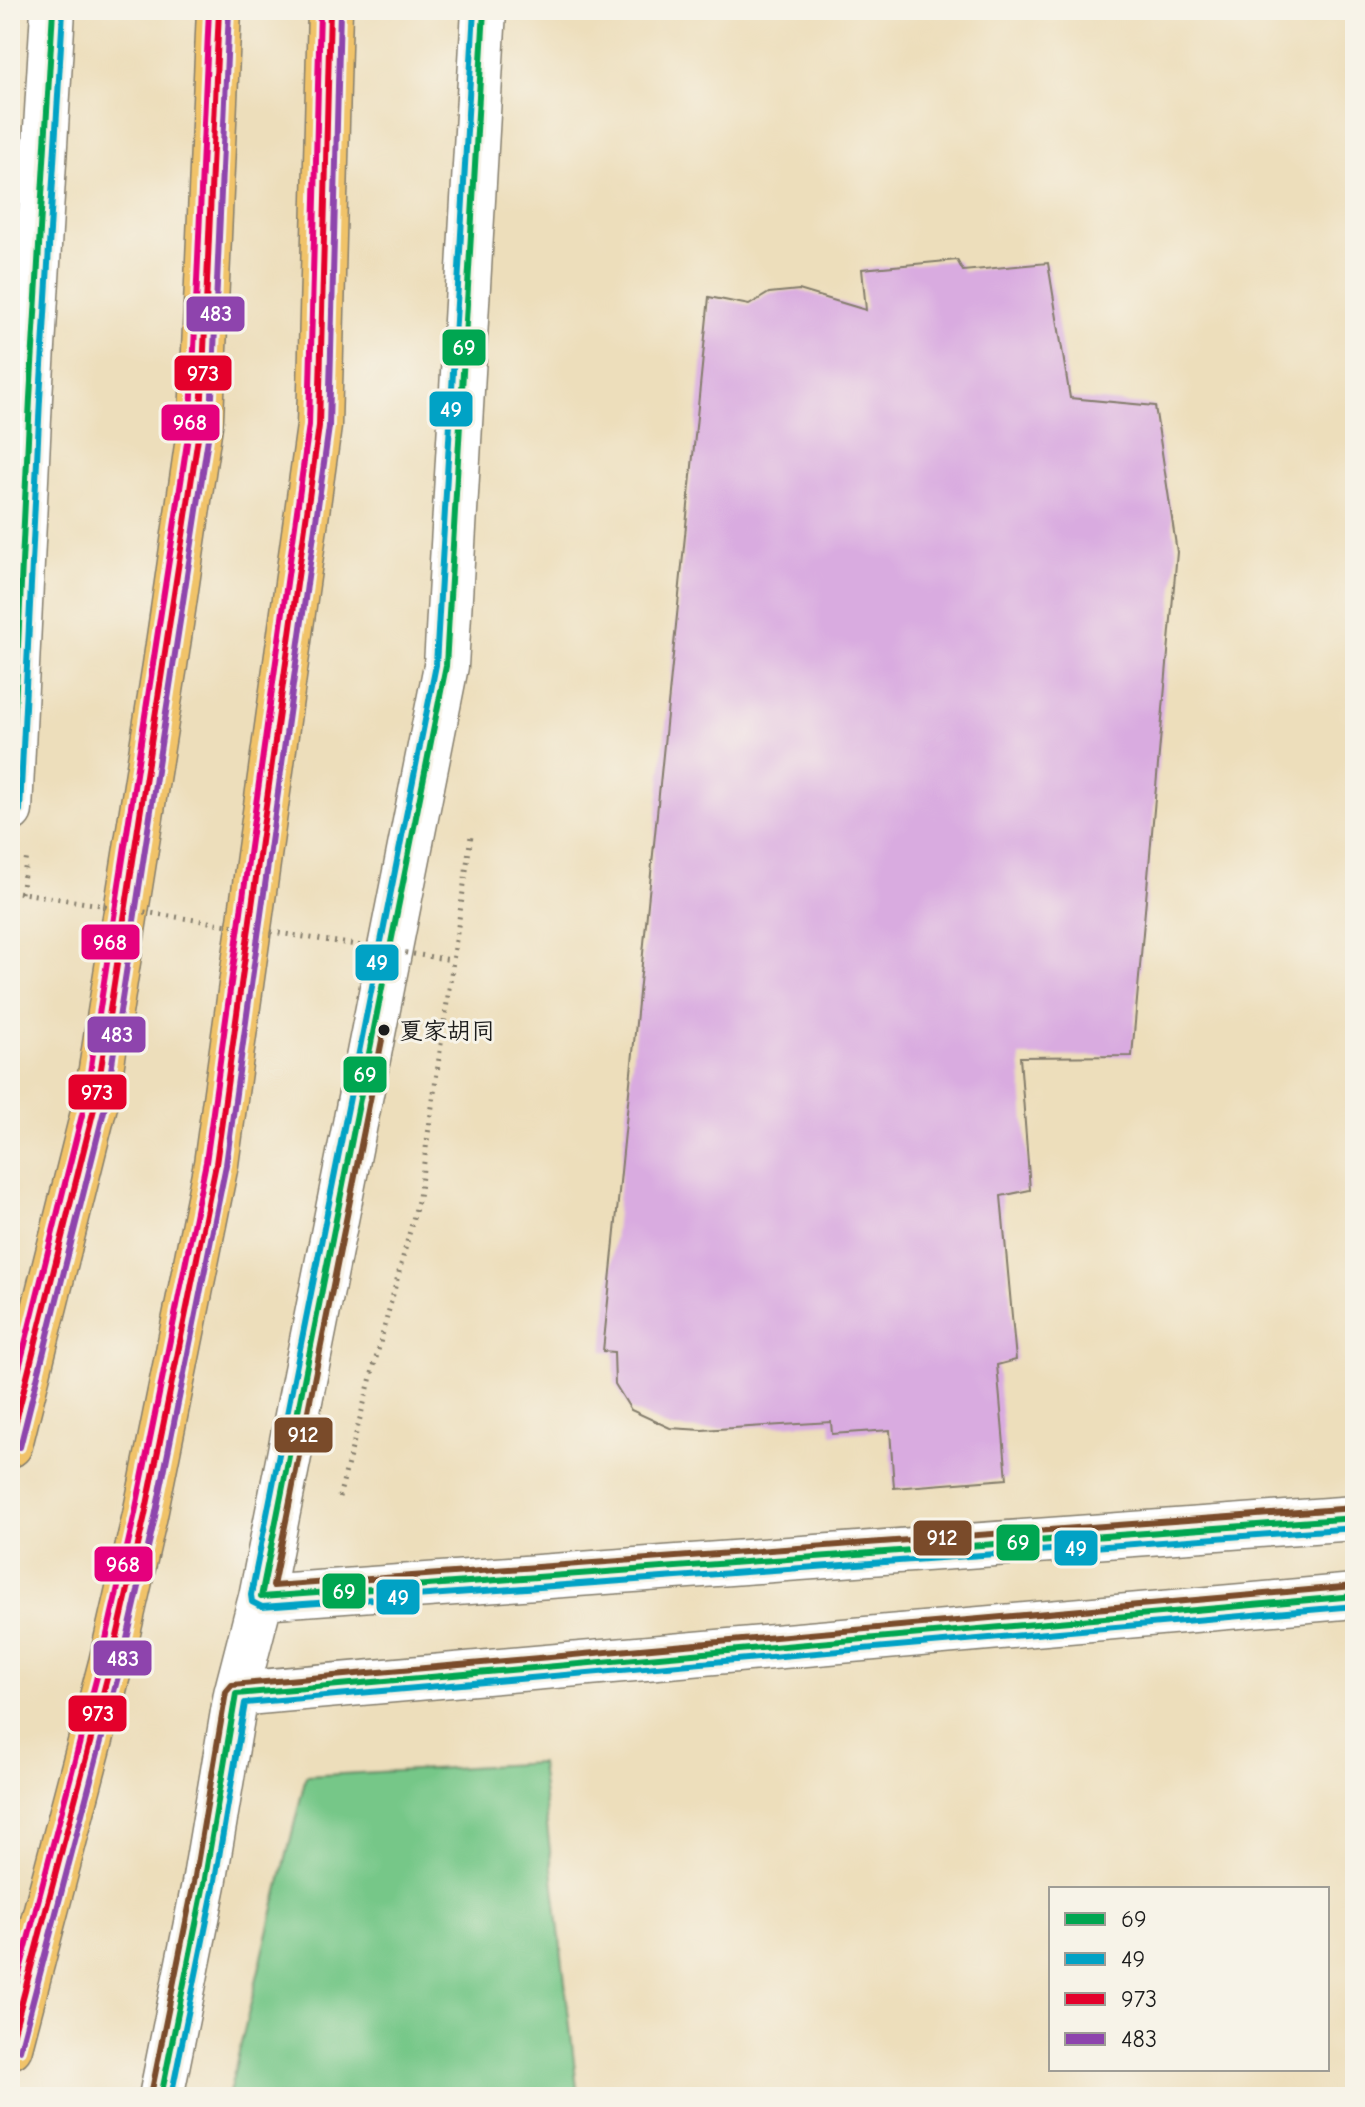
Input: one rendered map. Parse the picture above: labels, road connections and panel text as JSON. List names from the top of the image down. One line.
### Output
{"places":["夏家胡同"],"lines":["transit line 69","transit line 49","transit line 973","transit line 483","transit line 968","transit line 912"],"legend":["69","49","973","483"]}
